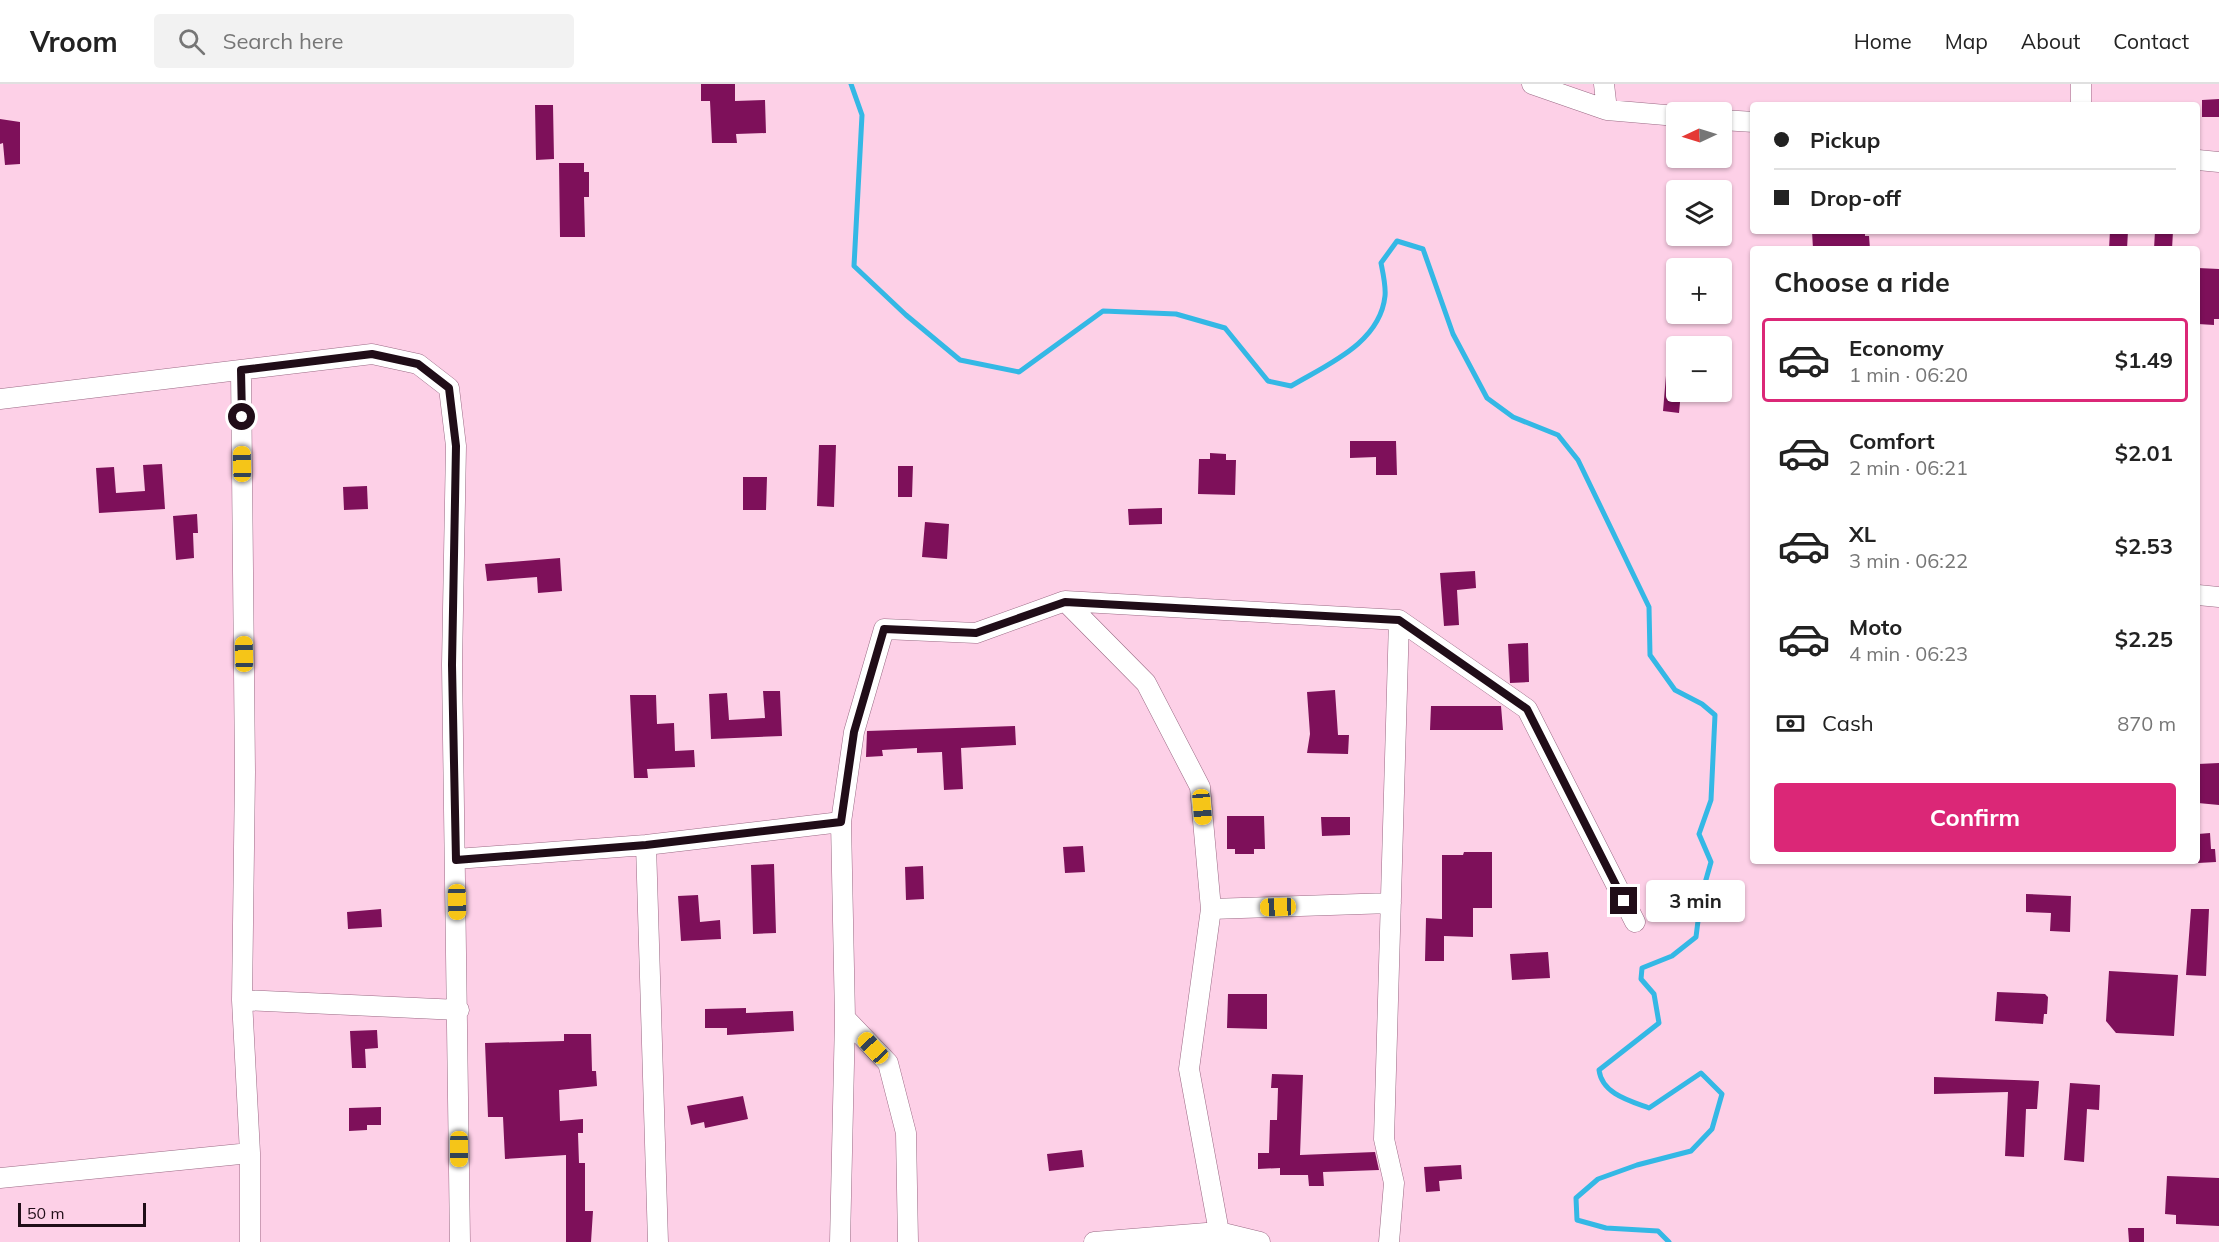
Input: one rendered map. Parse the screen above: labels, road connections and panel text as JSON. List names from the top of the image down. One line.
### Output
{"scale_bar":"50 m","north":"left","page":{"header":"Vroom","search":"Search here","nav":["Home","Map","About","Contact"],"map_buttons":["+","−"],"banner":["Pickup","Drop-off"],"heading":"Choose a ride","list":[{"name":"Economy","note":"1 min · 06:20","value":"$1.49"},{"name":"Comfort","note":"2 min · 06:21","value":"$2.01"},{"name":"XL","note":"3 min · 06:22","value":"$2.53"},{"name":"Moto","note":"4 min · 06:23","value":"$2.25"}],"pay":["Cash","870 m"],"buttons":"Confirm","bubble":"3 min","scale":"50 m"}}
